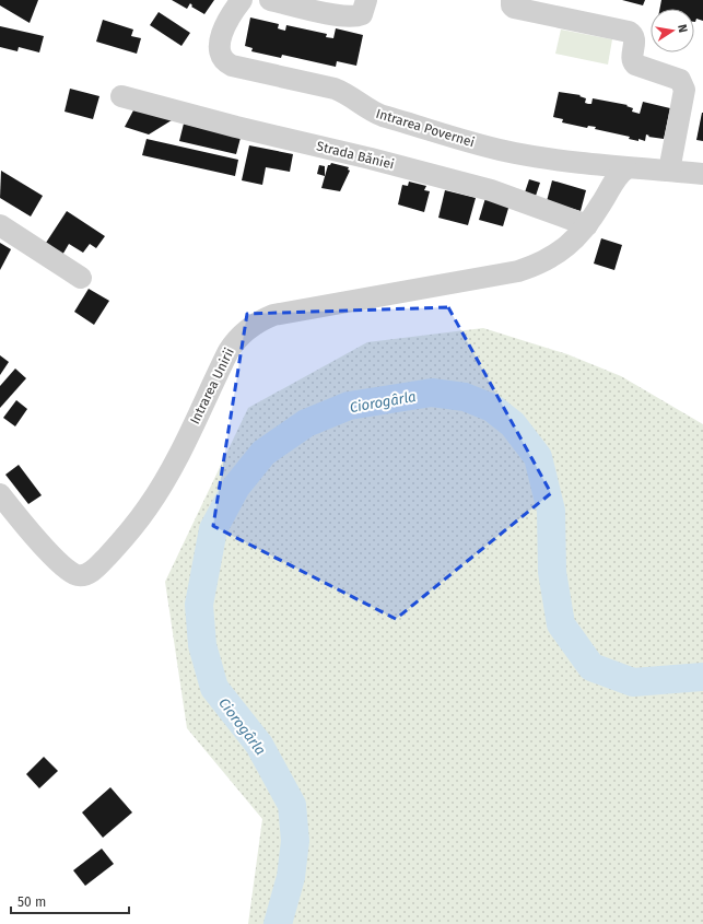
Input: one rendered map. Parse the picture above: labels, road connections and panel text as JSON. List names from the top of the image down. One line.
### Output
{"streets":{"street":["Intrarea Povernei","Strada Băniei","Intrarea Unirii"]},"crossings":[["Intrarea Povernei","Intrarea Unirii"],["Strada Băniei","Intrarea Unirii"]],"water":["Ciorogârla"],"scale_bar":"50 m","north":"right"}
